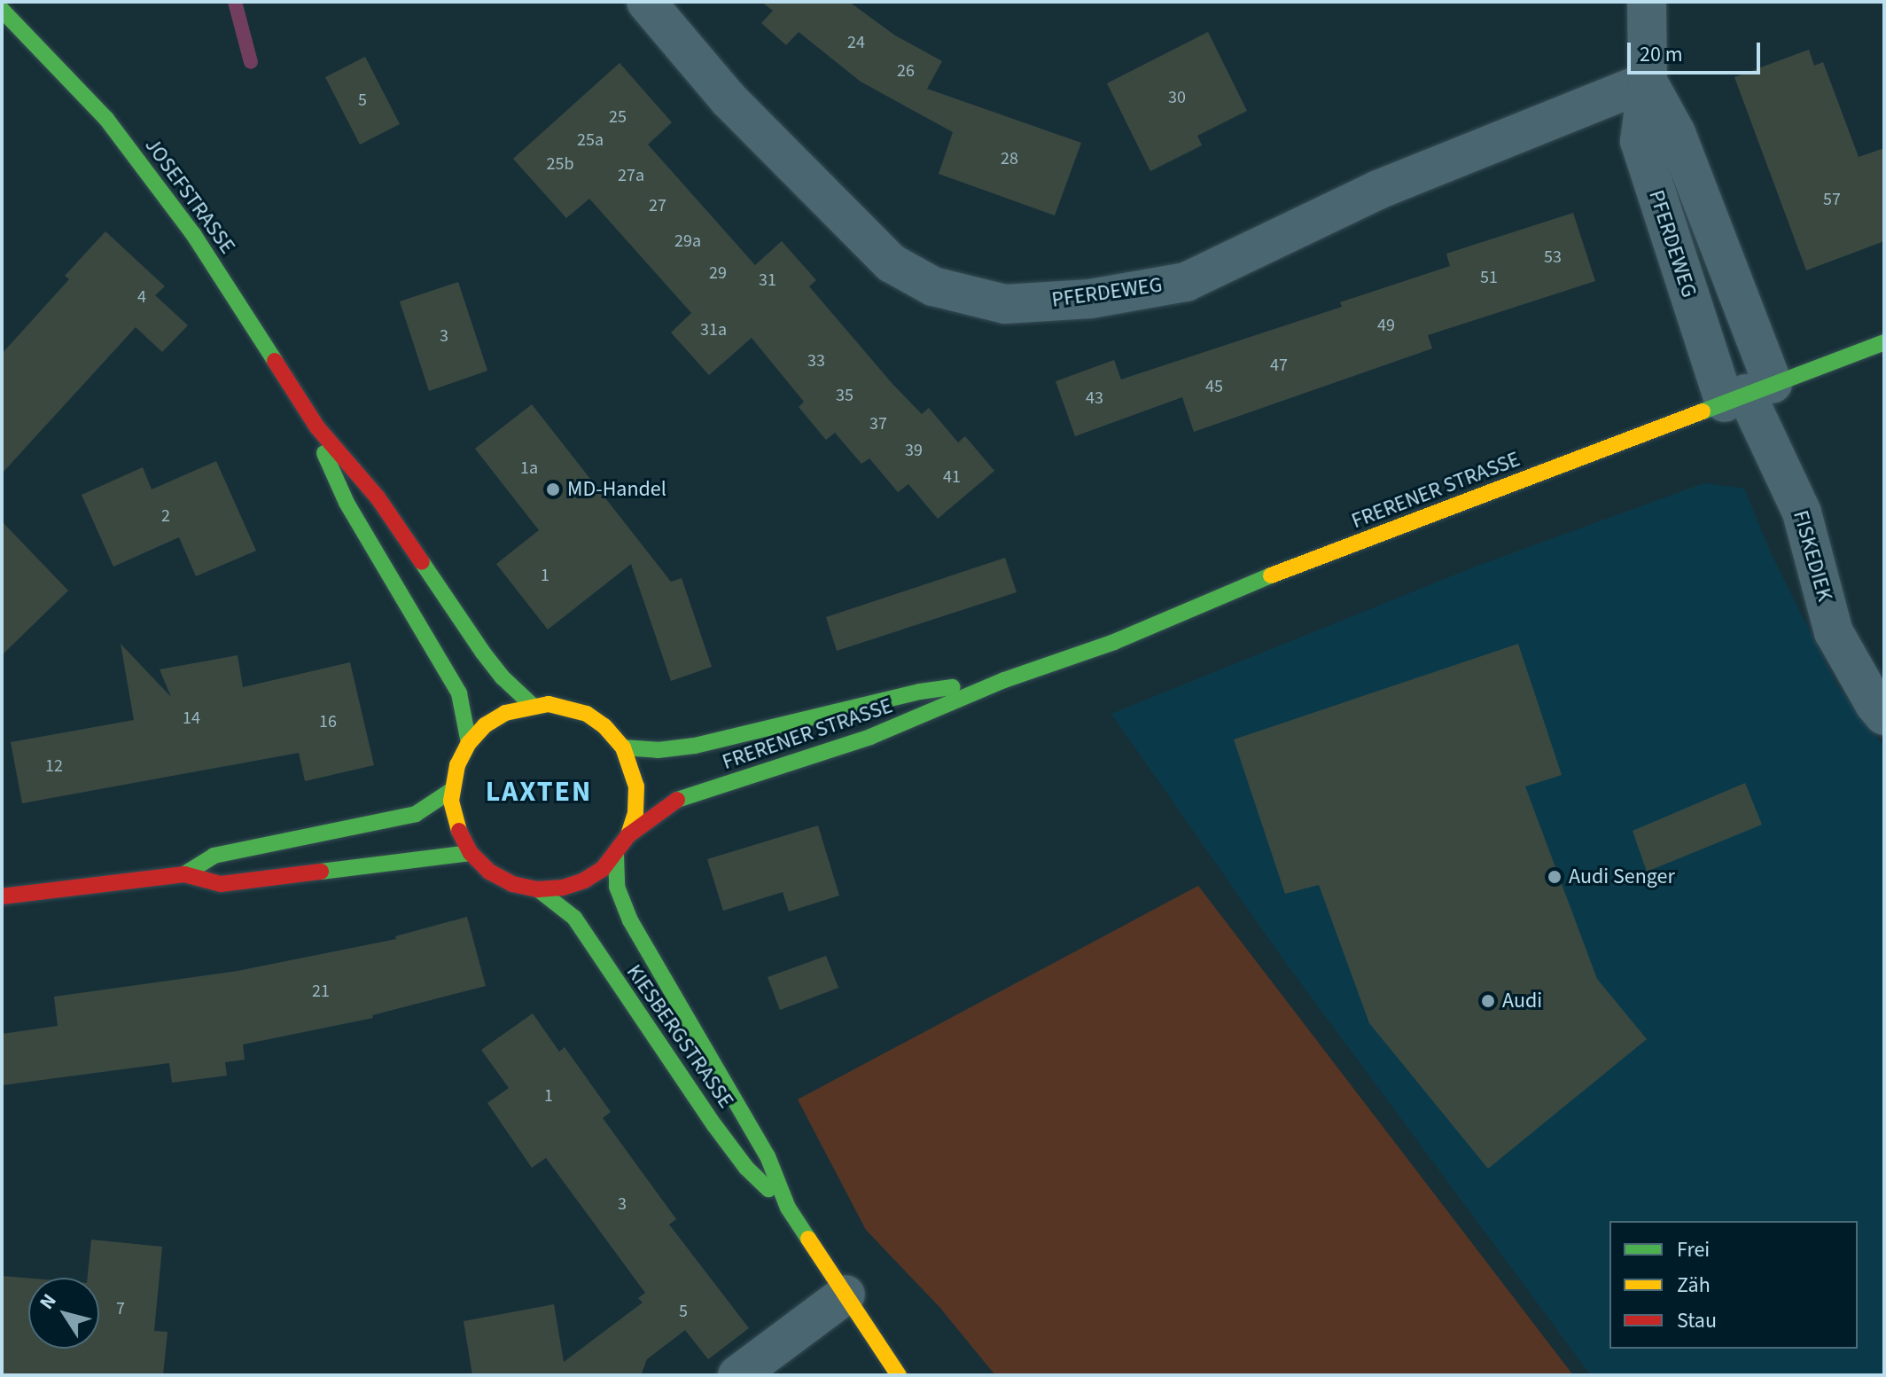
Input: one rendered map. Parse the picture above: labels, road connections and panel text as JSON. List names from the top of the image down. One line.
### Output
{"streets":{"main road":["JOSEFSTRASSE","FRERENER STRASSE","KIESBERGSTRASSE"],"street":["PFERDEWEG","FISKEDIEK"]},"crossings":[["JOSEFSTRASSE","FRERENER STRASSE"],["JOSEFSTRASSE","KIESBERGSTRASSE"],["PFERDEWEG","FRERENER STRASSE"],["PFERDEWEG","FISKEDIEK"],["FRERENER STRASSE","FISKEDIEK"],["FRERENER STRASSE","KIESBERGSTRASSE"]],"districts":["LAXTEN"],"places":["MD-Handel","Audi Senger","Audi"],"house_numbers":["24","26","30","5","25","25a","28","25b","27a","57","27","29a","53","29","51","31","4","49","31a","3","33","47","45","35","43","37","39","1a","41","2","1","14","16","12","21","1","3","7","5"],"legend":["Frei","Zäh","Stau"],"scale_bar":"20 m","north":"top left"}
